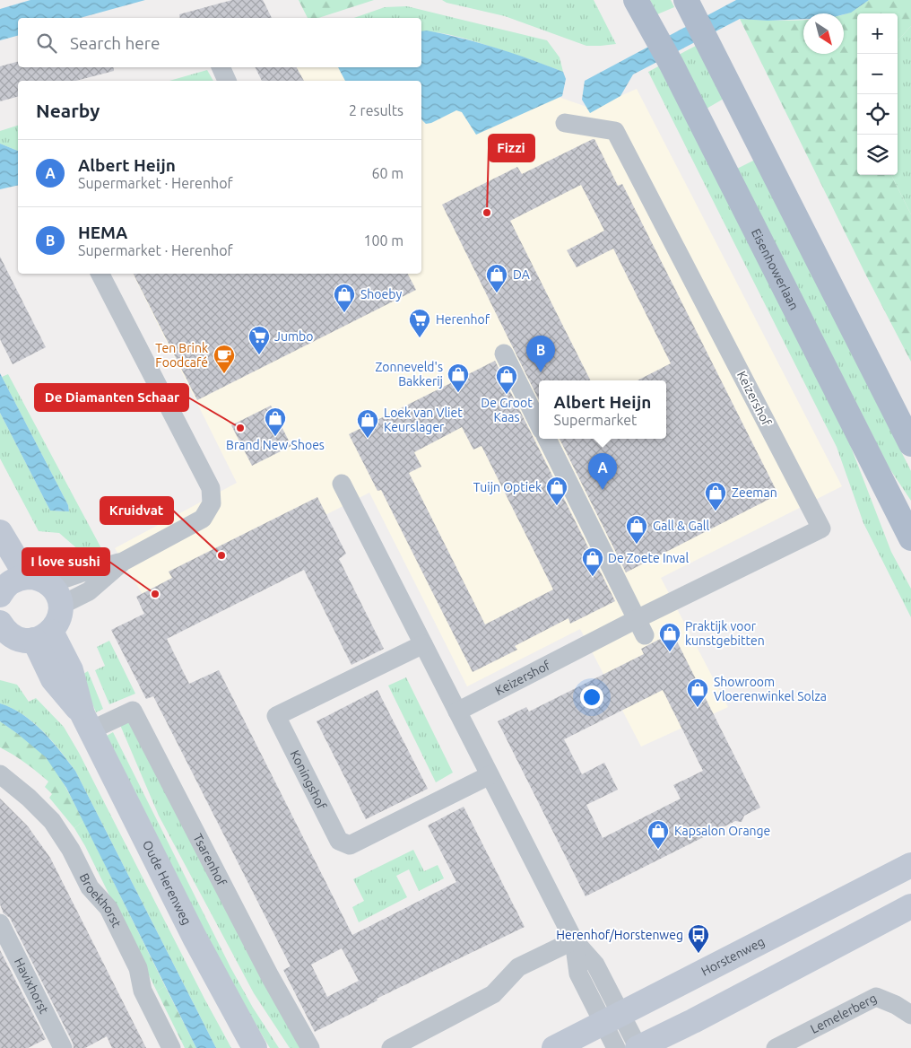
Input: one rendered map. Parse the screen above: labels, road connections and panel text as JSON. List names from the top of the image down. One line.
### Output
{"streets":{"main road":["Eisenhowerlaan"],"street":["Keizershof","Koningshof","Tsarenhof","Oude Herenweg","Broekhorst","Horstenweg","Havixhorst","Lemelerberg"]},"crossings":[["Tsarenhof","Oude Herenweg"]],"places":{"other":["Fizzi","De Diamanten Schaar","Kruidvat","I love sushi"],"shop":["DA","Shoeby","Zonneveld's Bakkerij","De Groot Kaas","Brand New Shoes","Loek van Vliet Keurslager","Tuijn Optiek","Zeeman","Gall & Gall","De Zoete Inval","Praktijk voor kunstgebitten","Showroom Vloerenwinkel Solza","Kapsalon Orange"],"supermarket":["Herenhof","Jumbo"],"cafe":["Ten Brink Foodcafé"],"bus stop":["Herenhof/Horstenweg"]},"north":"bottom right","page":{"map_buttons":["+","−"],"search":"Search here","heading":["Nearby","2 results"],"list":[{"mark":"A","name":"Albert Heijn","note":"Supermarket · Herenhof","value":"60 m"},{"mark":"B","name":"HEMA","note":"Supermarket · Herenhof","value":"100 m"}],"pins":["B","A"],"popup":["Albert Heijn","Supermarket"]}}
